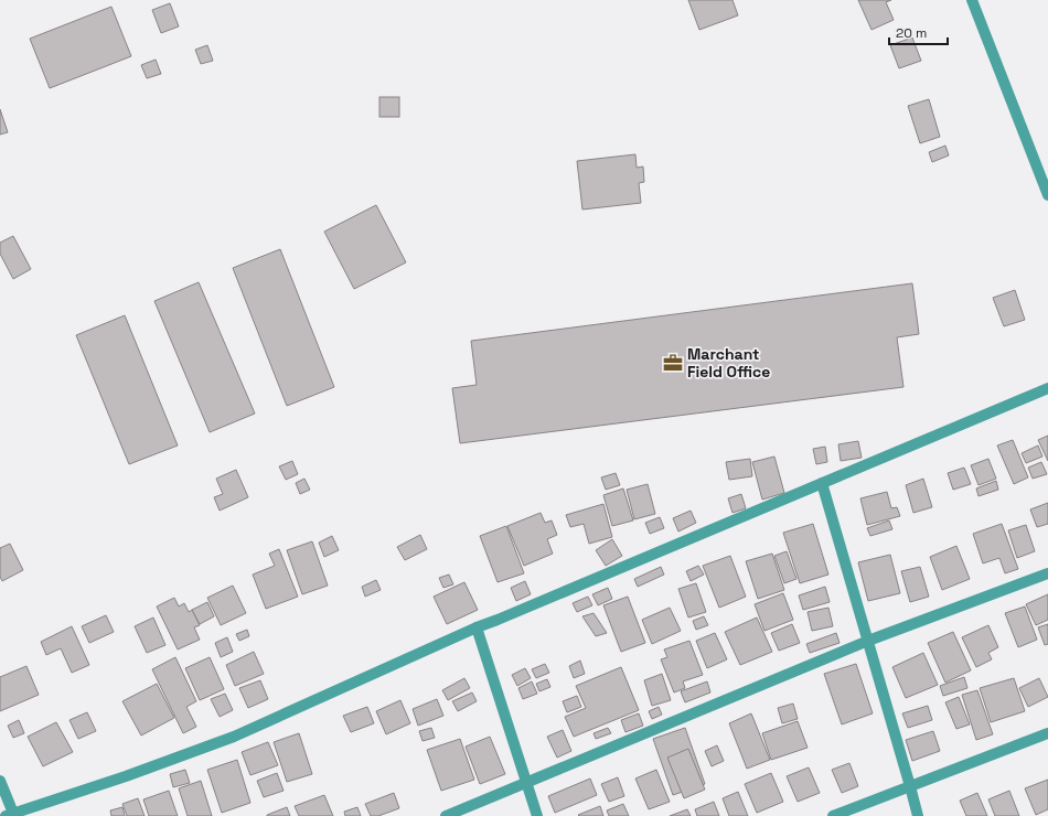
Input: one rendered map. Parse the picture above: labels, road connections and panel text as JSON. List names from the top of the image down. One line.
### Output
{"places":{"office":["Marchant Field Office"]},"scale_bar":"20 m"}
